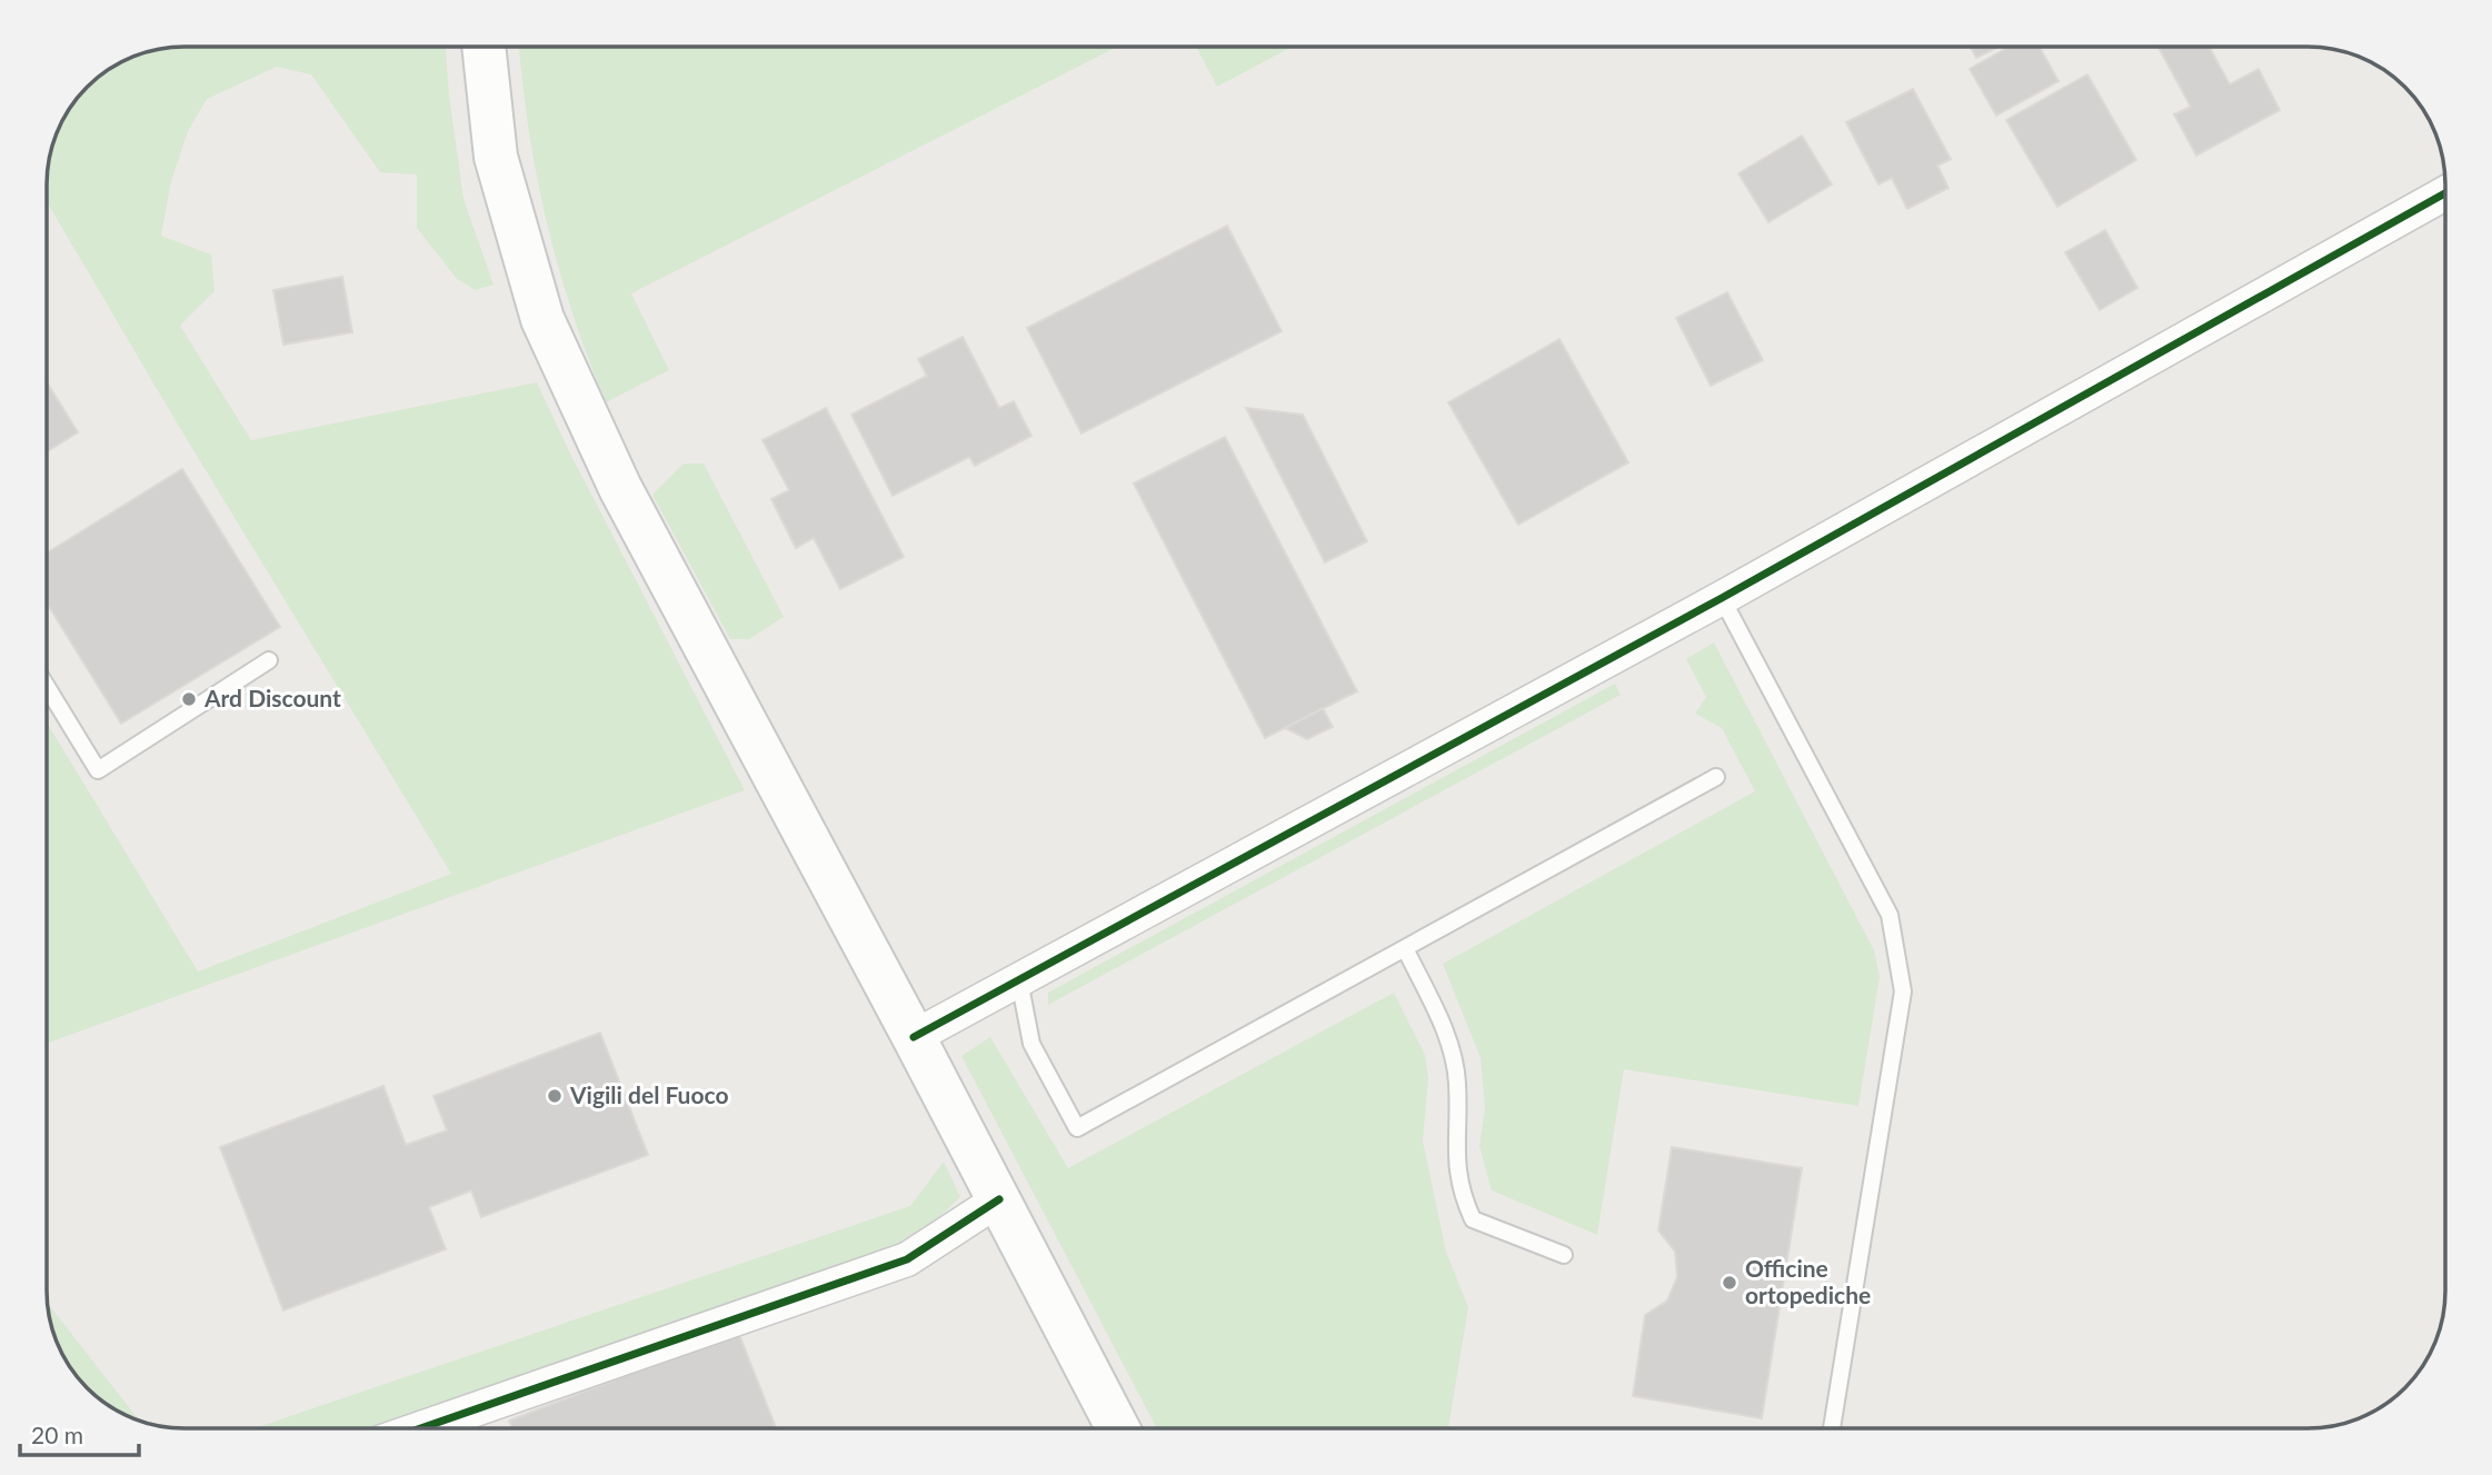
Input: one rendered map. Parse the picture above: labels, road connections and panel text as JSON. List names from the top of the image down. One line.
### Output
{"places":["Ard Discount","Vigili del Fuoco","Officine ortopediche"],"scale_bar":"20 m"}
